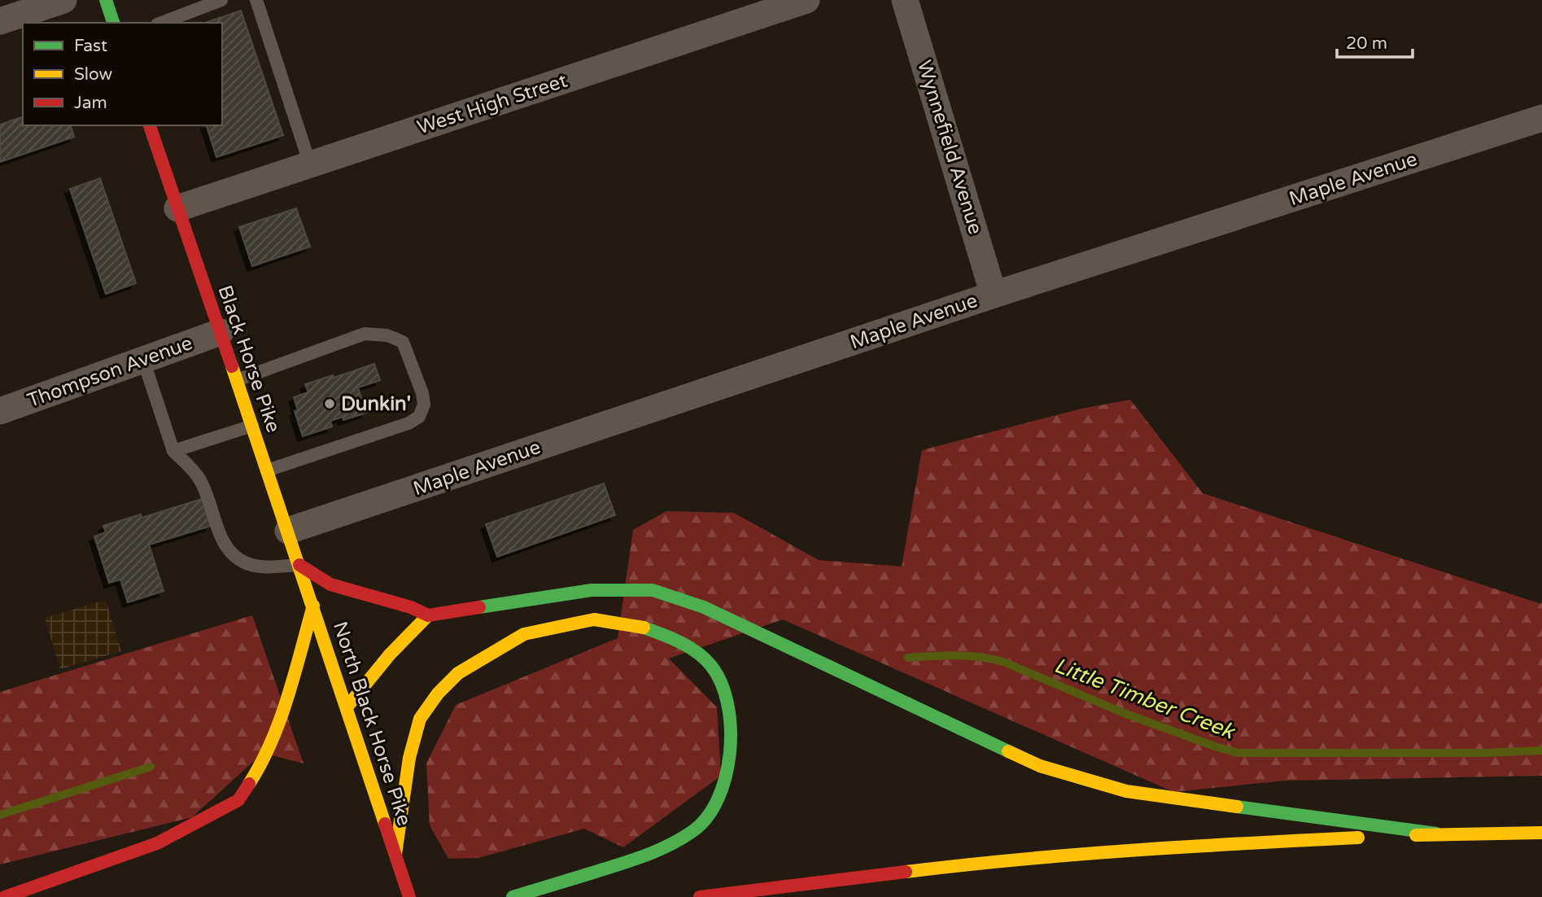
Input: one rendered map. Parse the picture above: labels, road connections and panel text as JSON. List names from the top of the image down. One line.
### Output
{"streets":{"main road":["Black Horse Pike","North Black Horse Pike"],"street":["West High Street","Wynnefield Avenue","Maple Avenue","Thompson Avenue"]},"crossings":[["West High Street","Black Horse Pike"],["Wynnefield Avenue","Maple Avenue"],["Maple Avenue","Black Horse Pike"],["Black Horse Pike","Thompson Avenue"],["Black Horse Pike","North Black Horse Pike"]],"water":["Little Timber Creek"],"places":["Dunkin'"],"legend":["Fast","Slow","Jam"],"scale_bar":"20 m"}
